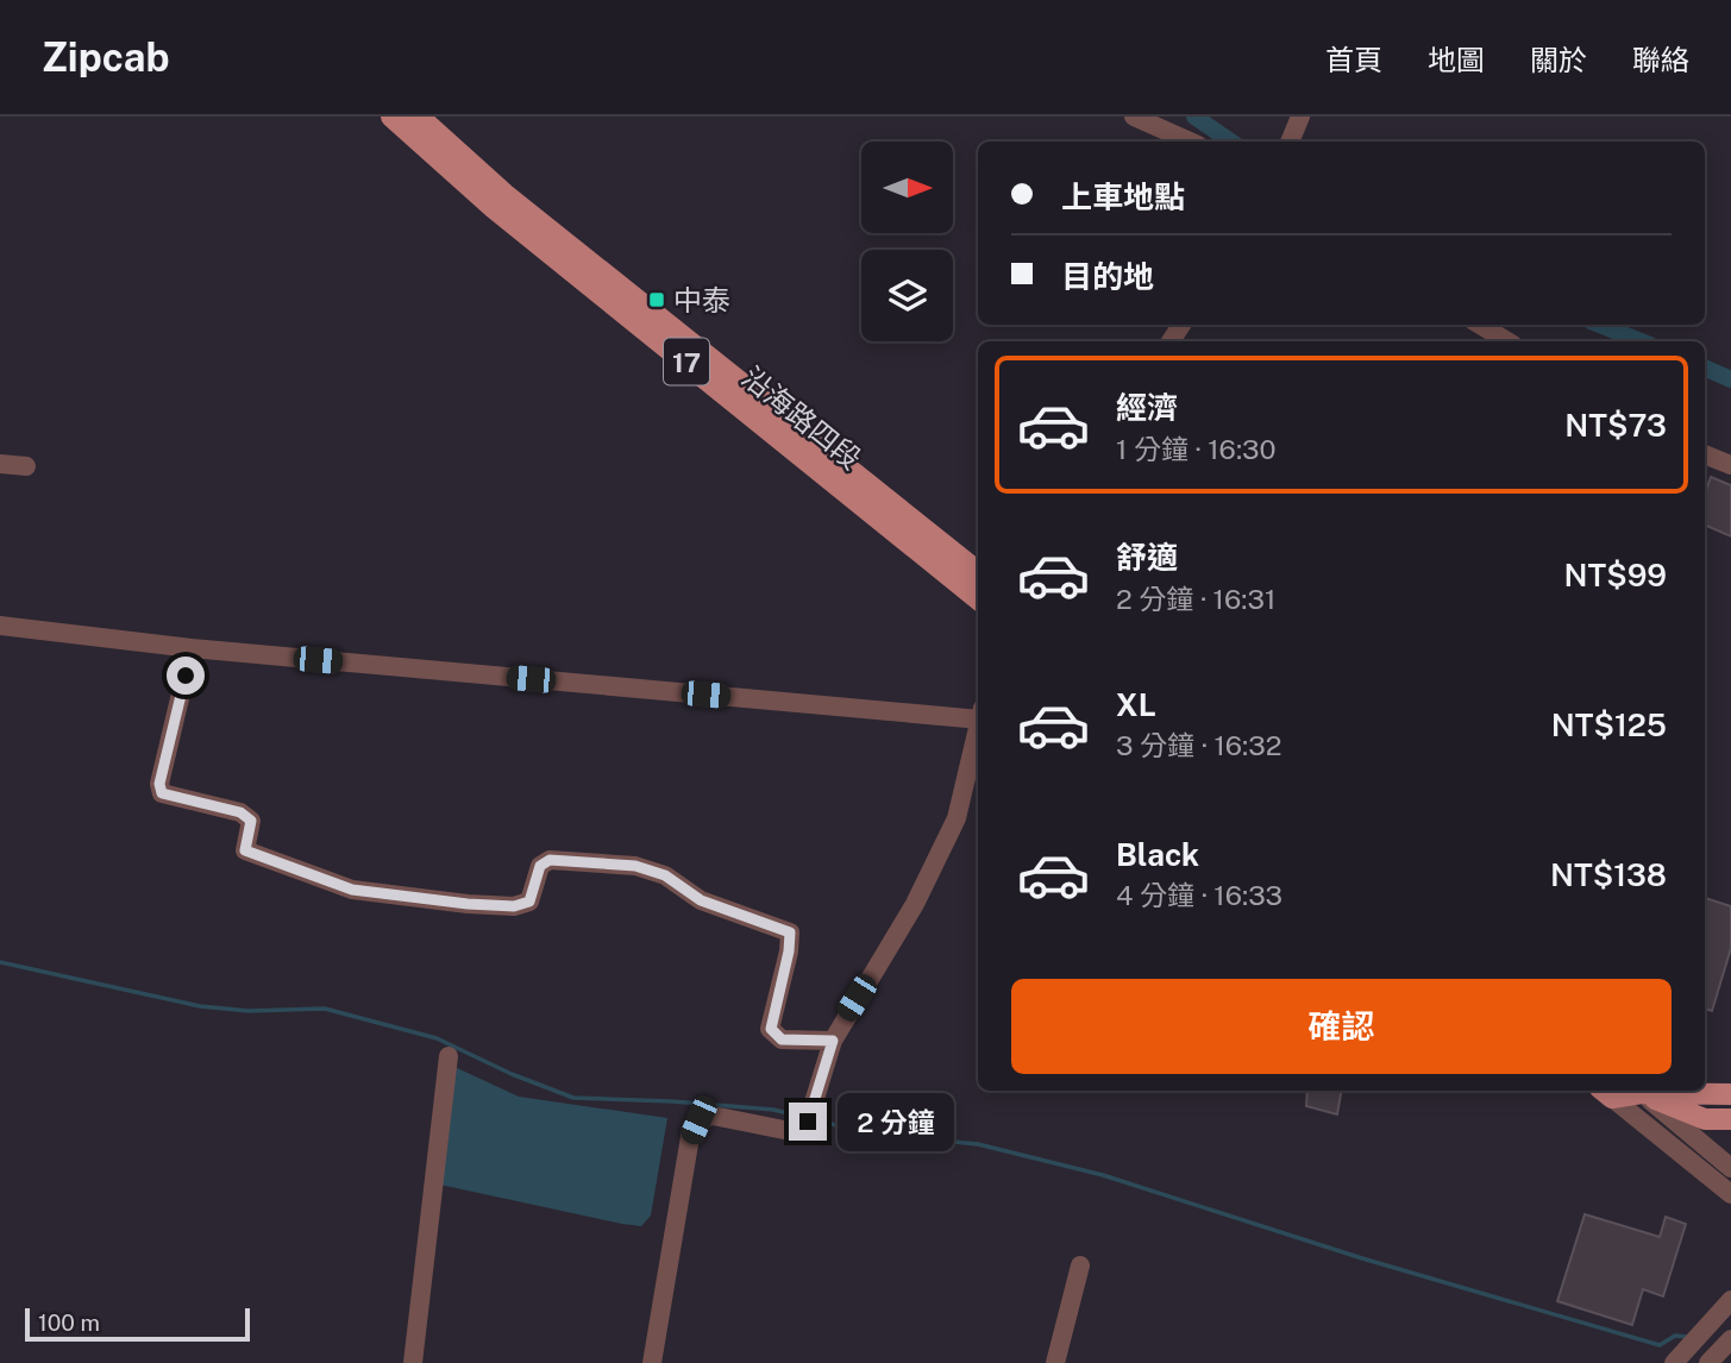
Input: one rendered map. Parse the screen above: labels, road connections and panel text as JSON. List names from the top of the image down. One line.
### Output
{"streets":{"main road":["17","沿海路四段"]},"places":{"transit":["中泰"]},"scale_bar":"100 m","north":"right","page":{"header":"Zipcab","nav":["首頁","地圖","關於","聯絡"],"banner":["上車地點","目的地"],"list":[{"name":"經濟","note":"1 分鐘 · 16:30","value":"NT$73"},{"name":"舒適","note":"2 分鐘 · 16:31","value":"NT$99"},{"name":"XL","note":"3 分鐘 · 16:32","value":"NT$125"},{"name":"Black","note":"4 分鐘 · 16:33","value":"NT$138"}],"buttons":"確認","bubble":"2 分鐘","scale":"100 m"}}
